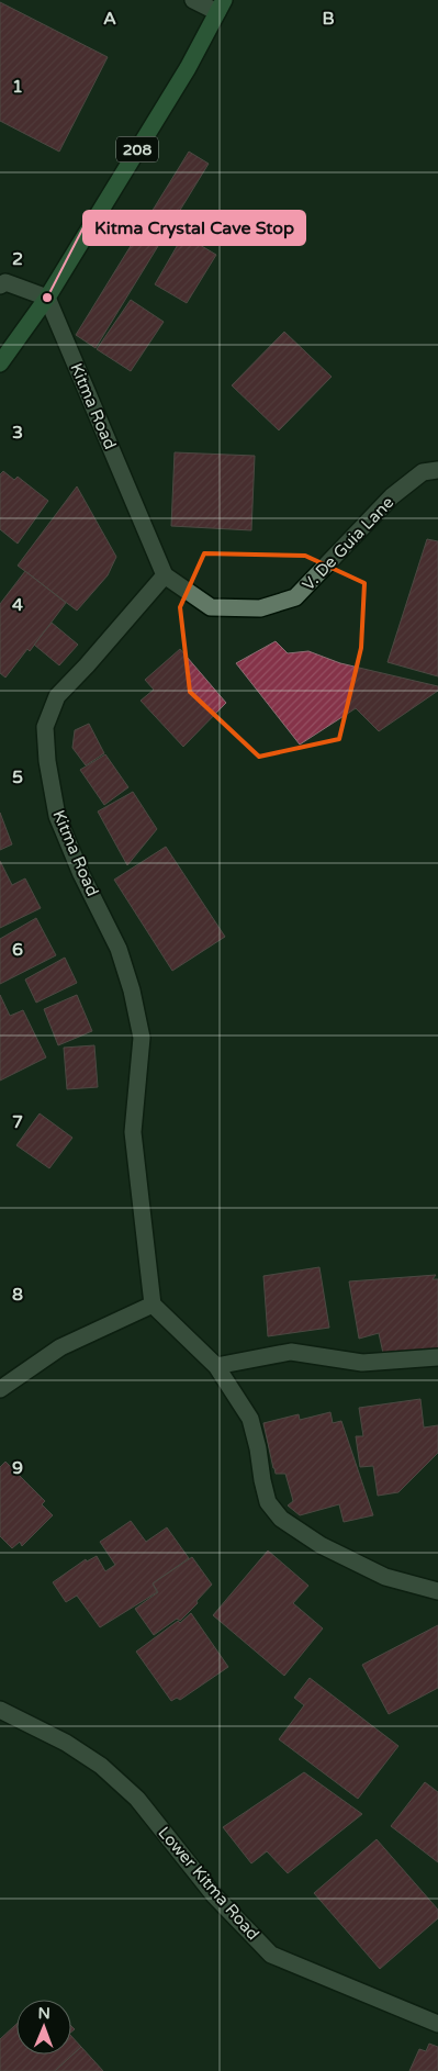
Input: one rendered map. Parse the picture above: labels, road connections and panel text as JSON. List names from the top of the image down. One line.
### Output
{"streets":{"main road":["208"],"street":["Kitma Road","V. De Guia Lane","Lower Kitma Road"]},"crossings":[["208","Kitma Road"],["Kitma Road","V. De Guia Lane"]],"places":["Kitma Crystal Cave Stop"],"north":"top","grid":{"columns":["A","B"],"rows":["1","2","3","4","5","6","7","8","9"]}}
